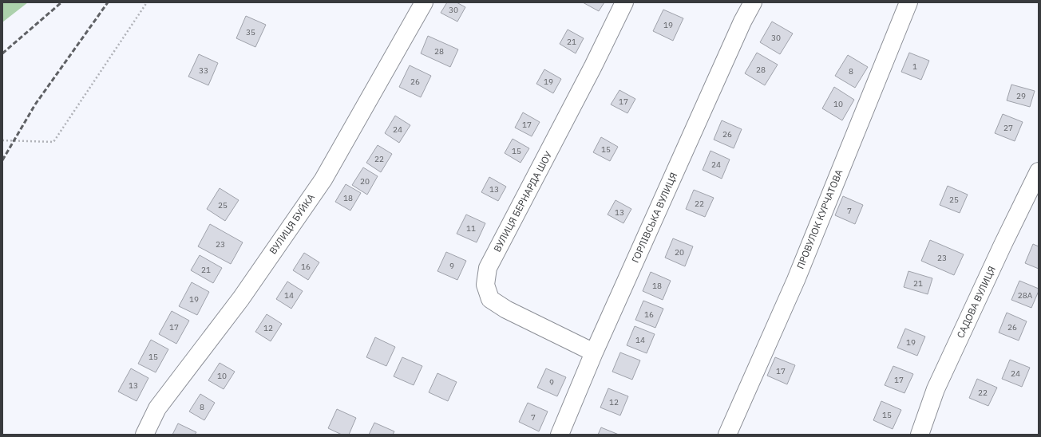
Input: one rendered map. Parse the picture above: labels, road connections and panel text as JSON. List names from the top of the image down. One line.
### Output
{"streets":{"street":["ВУЛИЦЯ БЕРНАРДА ШОУ","ГОРЛІВСЬКА ВУЛИЦЯ","ПРОВУЛОК КУРЧАТОВА","ВУЛИЦЯ БУЙКА","САДОВА ВУЛИЦЯ"]},"crossings":[["ВУЛИЦЯ БЕРНАРДА ШОУ","ГОРЛІВСЬКА ВУЛИЦЯ"]],"house_numbers":["30","19","35","30","21","28","1","28","33","8","26","19","29","17","10","17","27","24","26","15","15","22","24","20","13","18","25","22","25","7","13","11","23","20","23","9","16","21","21","18","14","28А","19","16","17","26","12","14","19","15","17","24","10","17","9","13","22","12","8","15","7"]}
